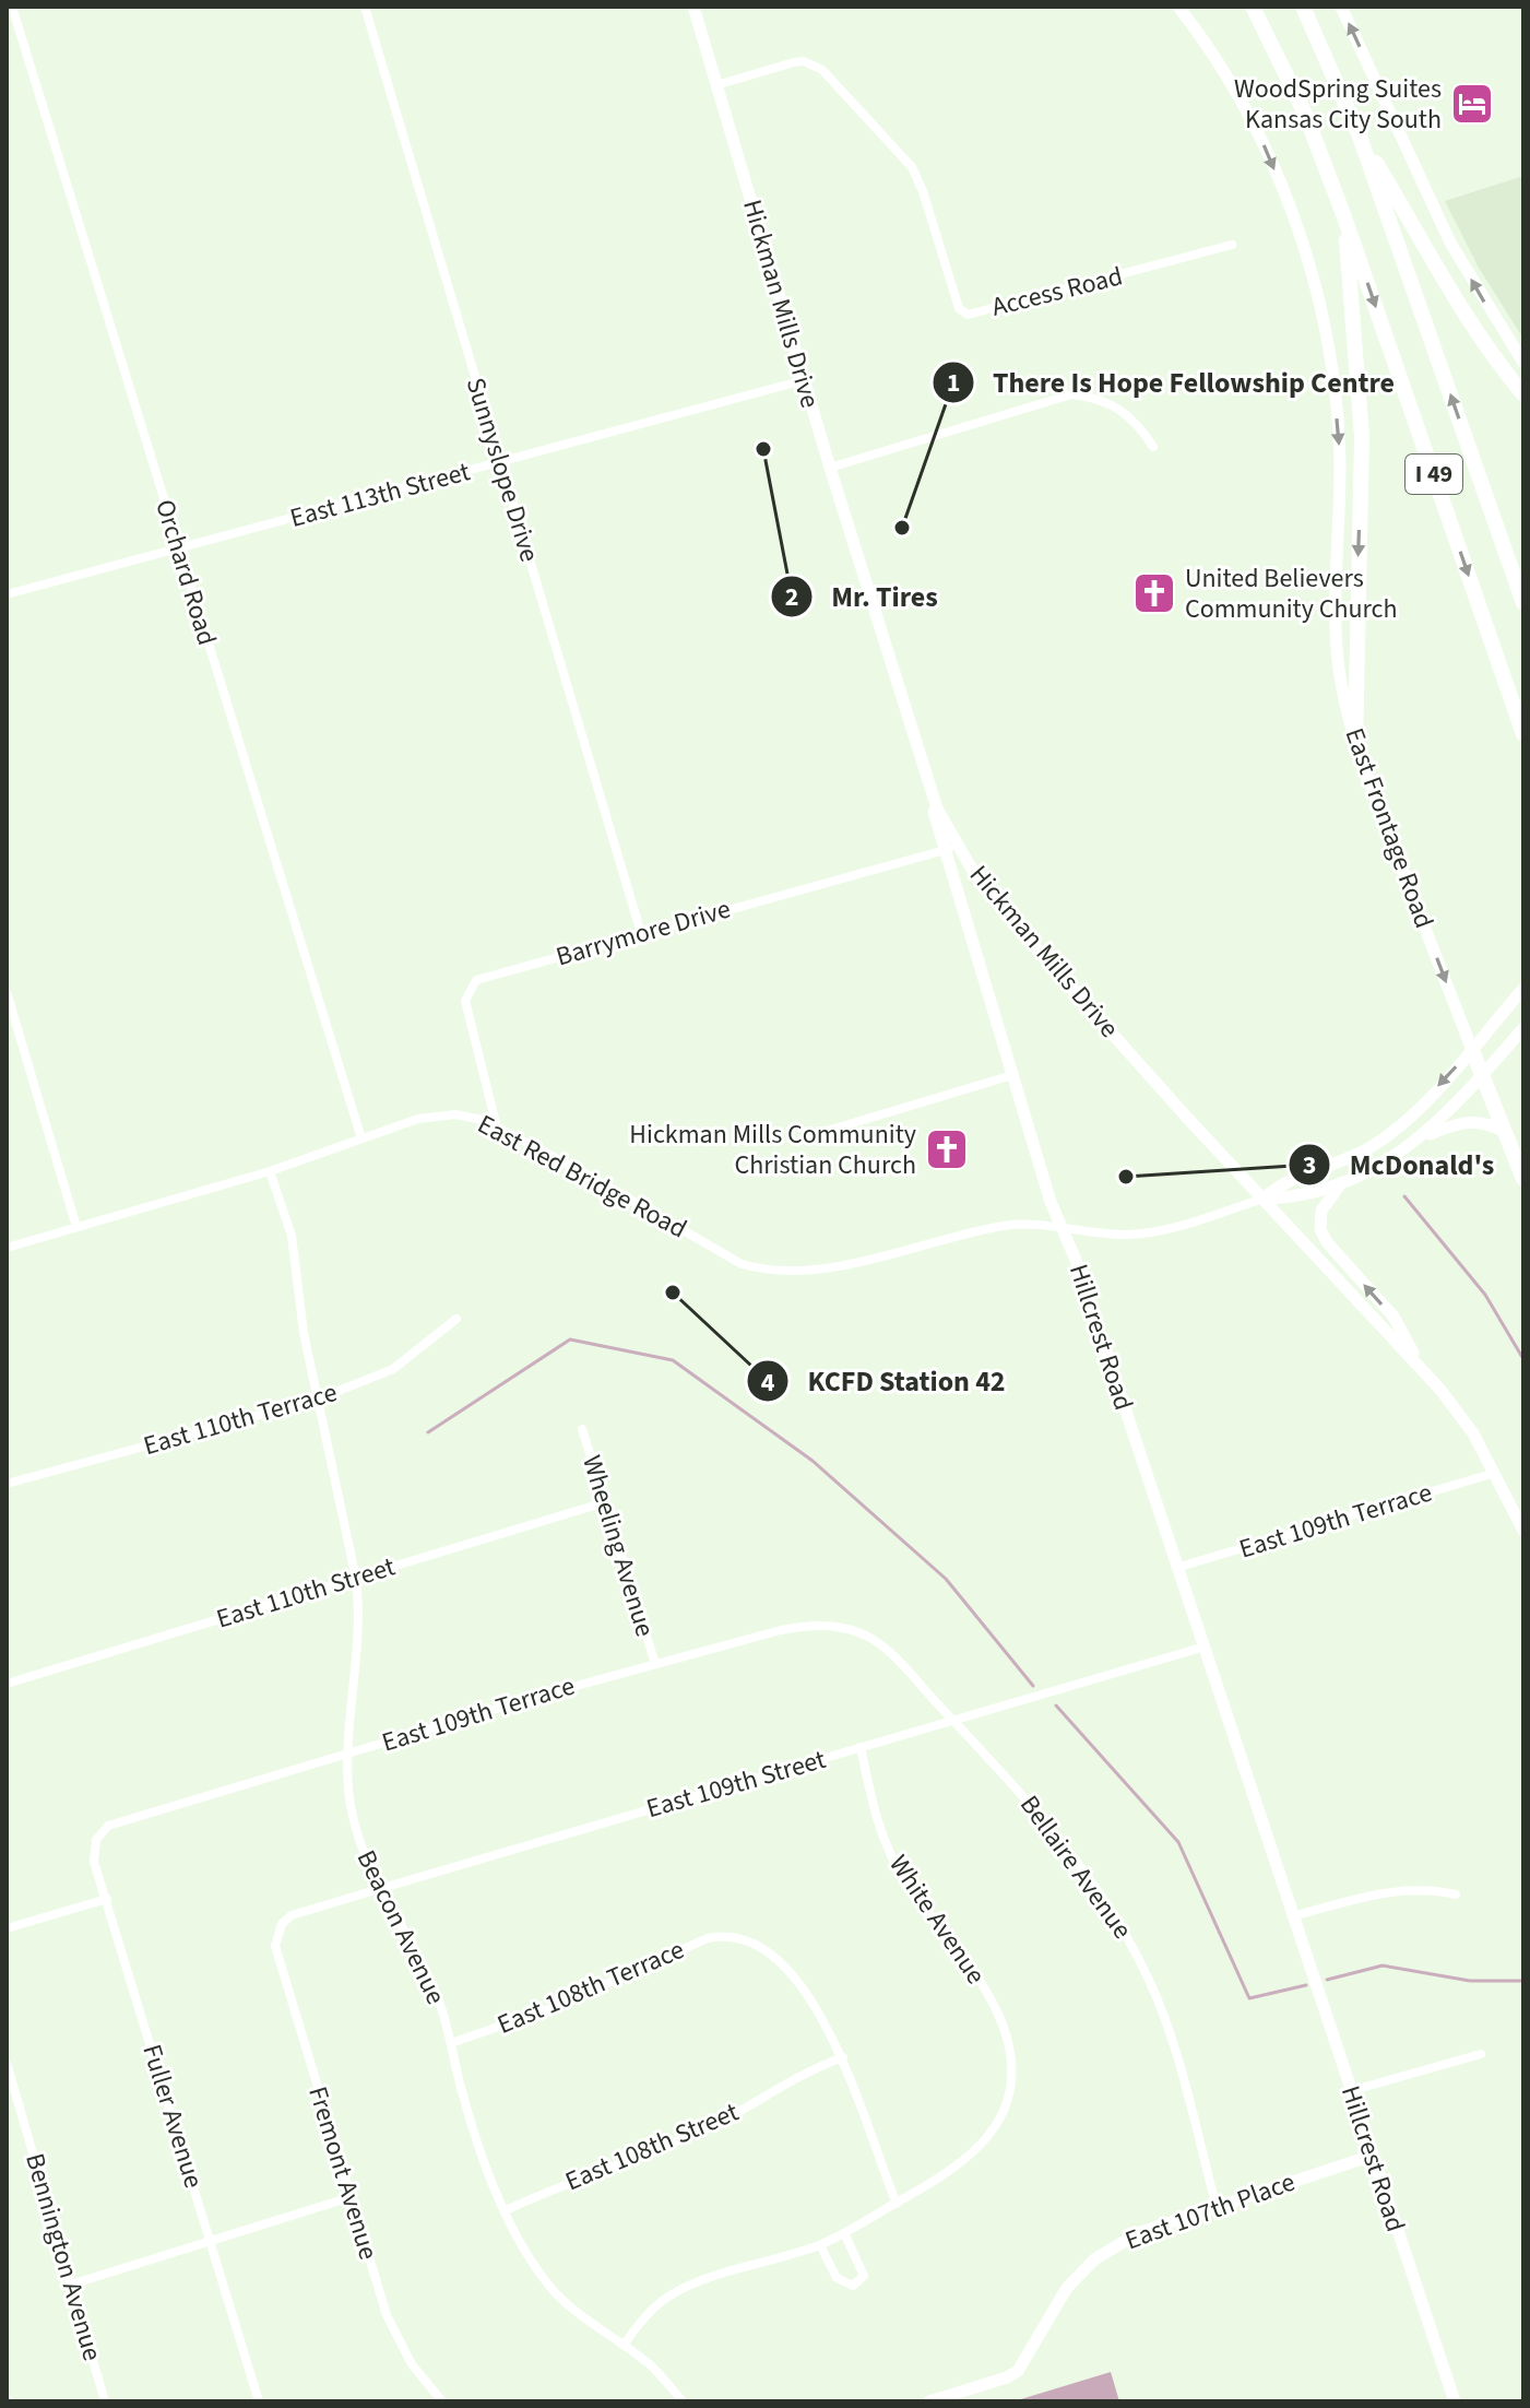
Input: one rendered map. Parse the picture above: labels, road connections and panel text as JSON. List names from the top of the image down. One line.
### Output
{"streets":{"highway":["I 49"],"street":["Access Road","Hickman Mills Drive","Sunnyslope Drive","East 113th Street","Orchard Road","East Frontage Road","Barrymore Drive","East Red Bridge Road","Hillcrest Road","East 110th Terrace","East 109th Terrace","Wheeling Avenue","East 110th Street","East 109th Street","Bellaire Avenue","White Avenue","Beacon Avenue","East 108th Terrace","Fuller Avenue","East 108th Street","Fremont Avenue","East 107th Place","Bennington Avenue"]},"crossings":[["Access Road","Hickman Mills Drive"],["Hickman Mills Drive","East 113th Street"],["Hickman Mills Drive","Barrymore Drive"],["Hickman Mills Drive","East Red Bridge Road"],["Hickman Mills Drive","Hillcrest Road"],["Hickman Mills Drive","East 109th Terrace"],["Sunnyslope Drive","East 113th Street"],["Sunnyslope Drive","Barrymore Drive"],["East 113th Street","Orchard Road"],["Orchard Road","East Red Bridge Road"],["East Frontage Road","East Red Bridge Road"],["Barrymore Drive","East Red Bridge Road"],["Barrymore Drive","Hillcrest Road"],["East Red Bridge Road","Hillcrest Road"],["East Red Bridge Road","Beacon Avenue"],["Hillcrest Road","East 109th Terrace"],["Hillcrest Road","East 109th Street"],["Hillcrest Road","East 107th Place"],["East 110th Terrace","Beacon Avenue"],["East 109th Terrace","Wheeling Avenue"],["East 109th Terrace","Bellaire Avenue"],["East 109th Terrace","Beacon Avenue"],["East 109th Terrace","Fuller Avenue"],["Wheeling Avenue","East 110th Street"],["East 110th Street","Beacon Avenue"],["East 109th Street","Bellaire Avenue"],["East 109th Street","White Avenue"],["East 109th Street","Beacon Avenue"],["East 109th Street","Fremont Avenue"],["Bellaire Avenue","East 107th Place"],["Beacon Avenue","East 108th Terrace"],["Beacon Avenue","East 108th Street"],["East 108th Terrace","East 108th Street"]],"one_way":["East Frontage Road"],"places":{"hotel":["WoodSpring Suites Kansas City South"],"other":["Mr. Tires","There Is Hope Fellowship Centre","McDonald's","KCFD Station 42"],"church":["United Believers Community Church","Hickman Mills Community Christian Church"]}}
